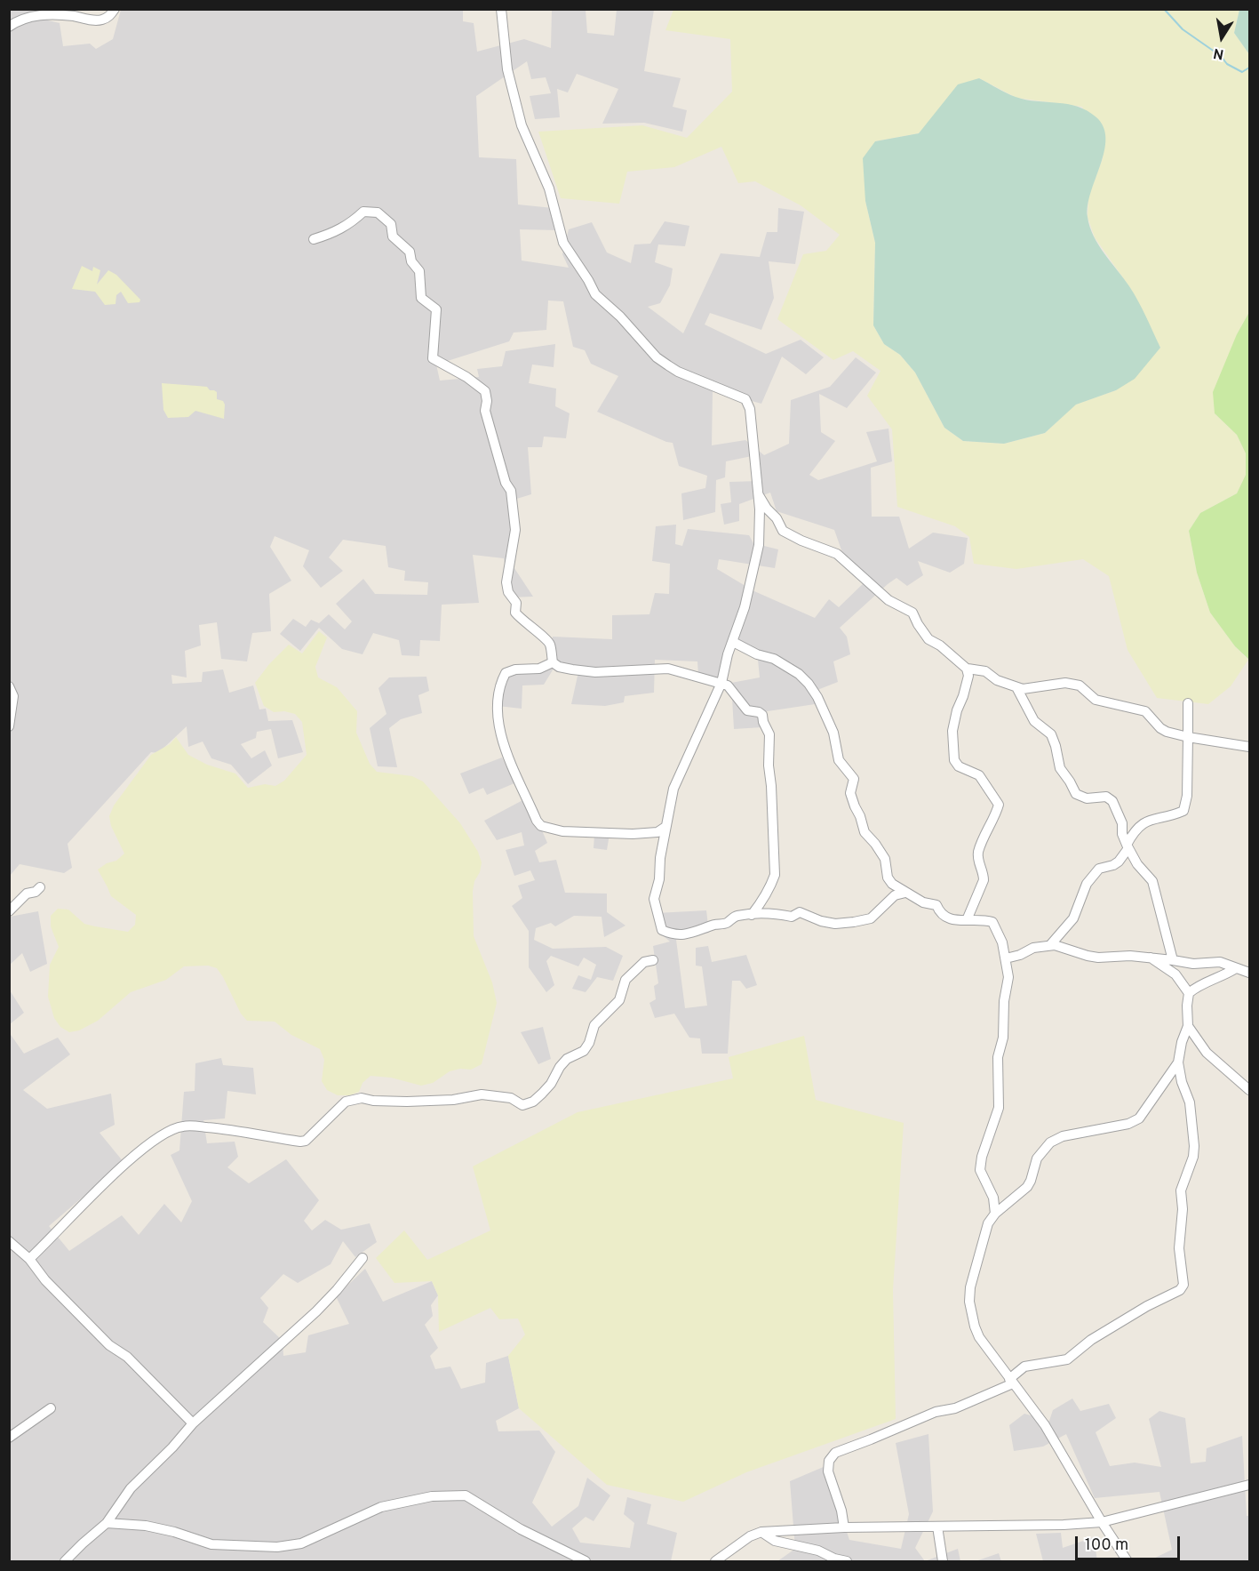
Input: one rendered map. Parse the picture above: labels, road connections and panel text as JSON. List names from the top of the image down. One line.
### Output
{"scale_bar":"100 m","north":"bottom"}
